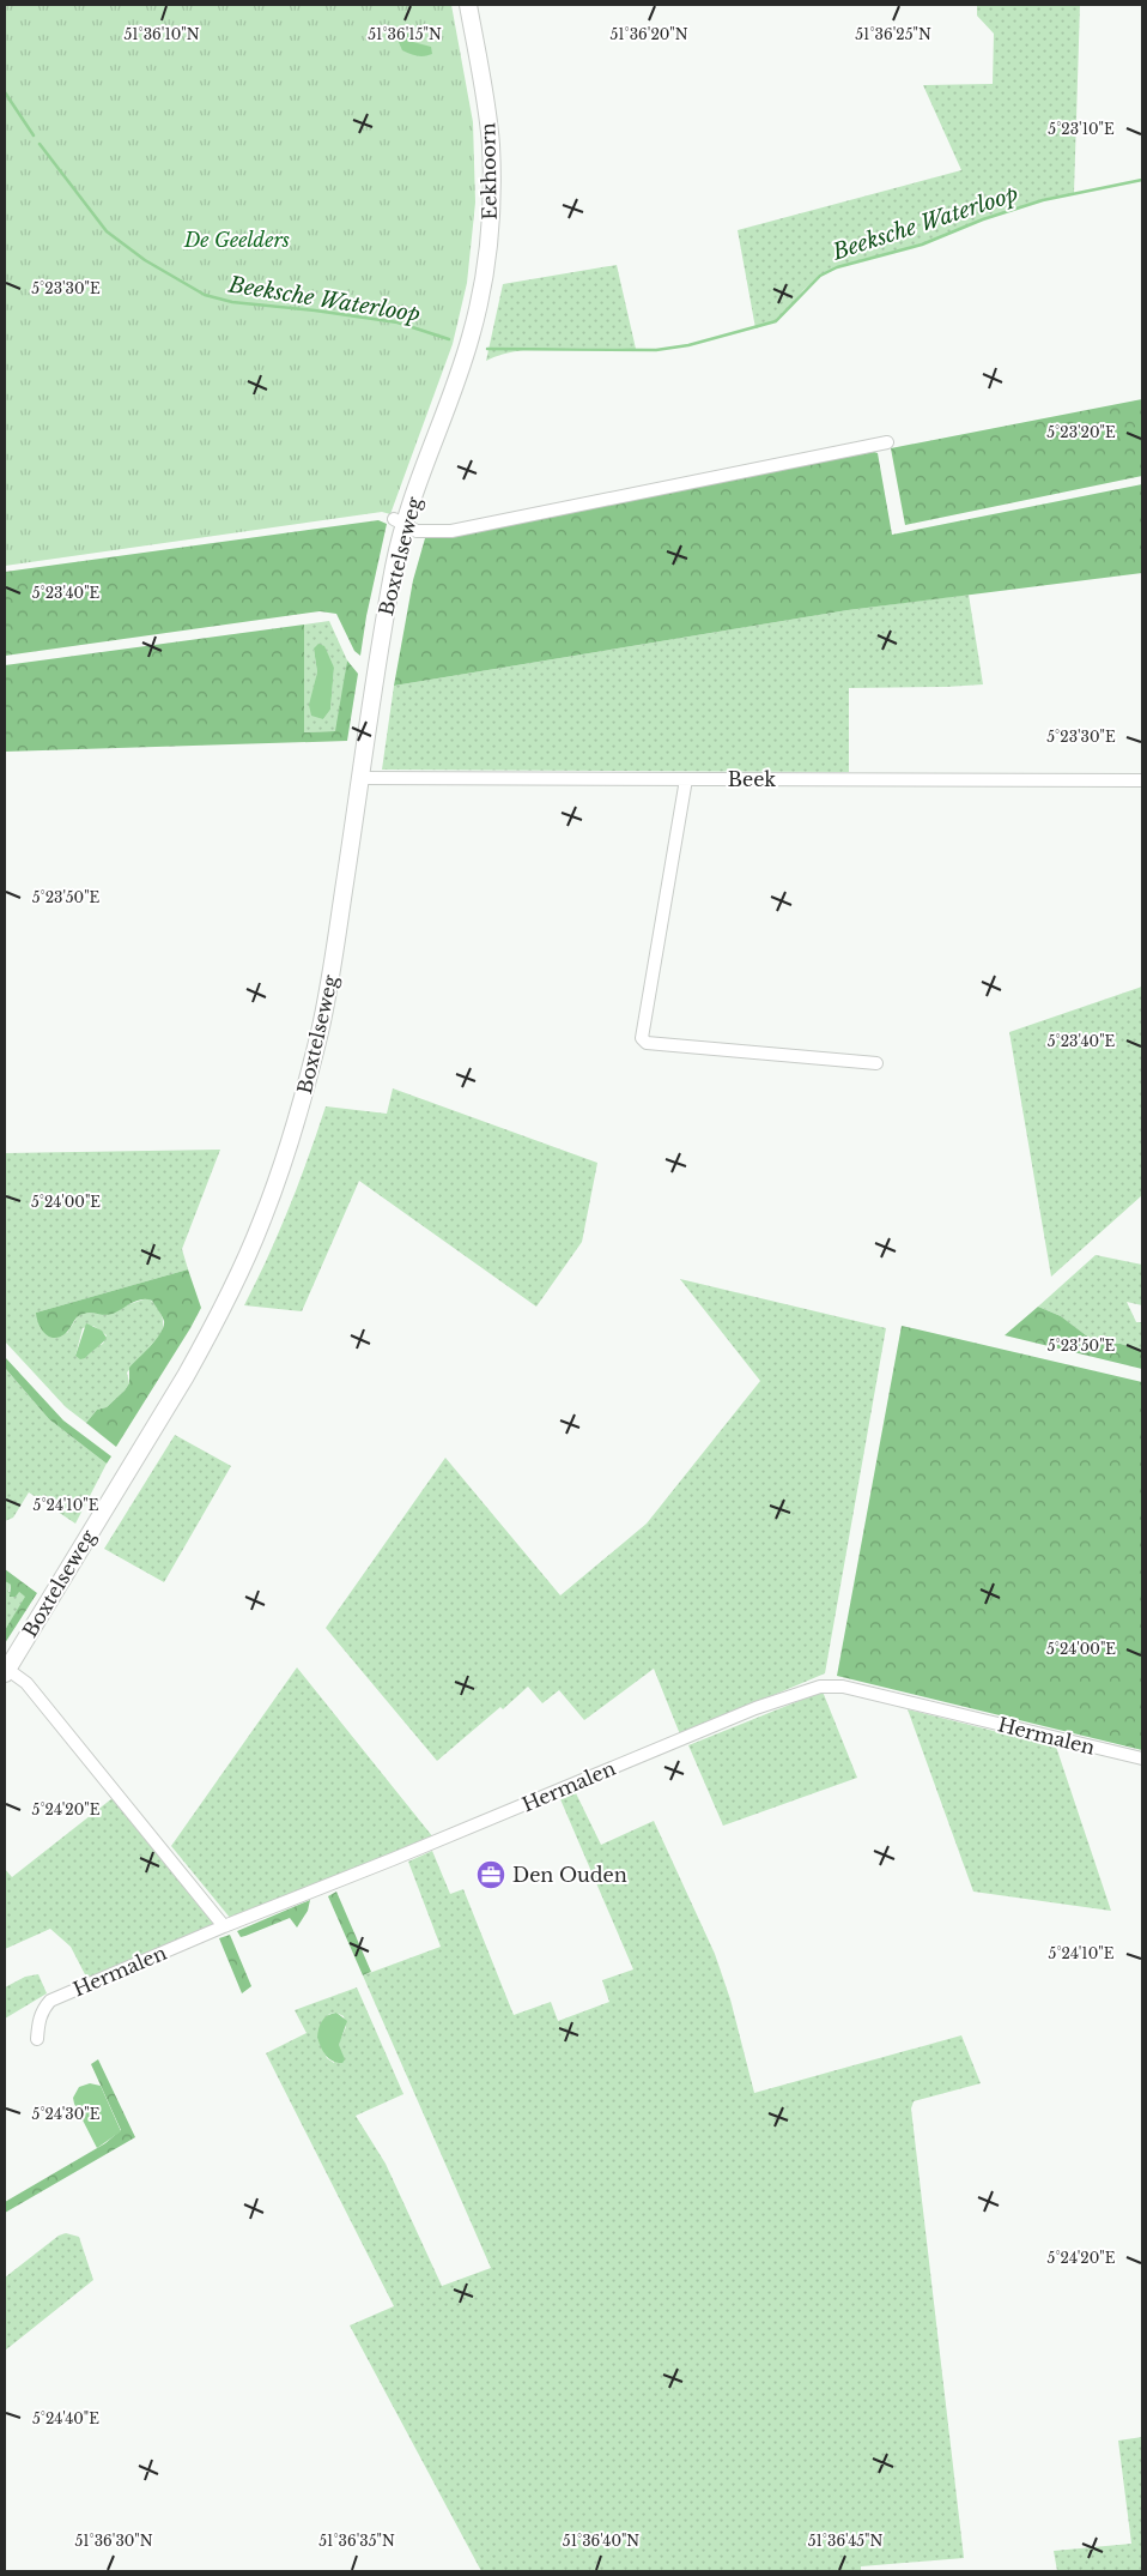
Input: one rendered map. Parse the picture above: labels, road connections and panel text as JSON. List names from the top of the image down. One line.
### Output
{"streets":{"main road":["Eekhoorn","Boxtelseweg"],"street":["Beek","Hermalen"]},"crossings":[["Eekhoorn","Boxtelseweg"],["Boxtelseweg","Beek"]],"water":["Beeksche Waterloop"],"parks":["De Geelders"],"places":{"office":["Den Ouden"]},"coordinates":["51°36'10\"N","51°36'20\"N","51°36'15\"N","51°36'25\"N","5°23'10\"E","5°23'30\"E","5°23'20\"E","5°23'40\"E","5°23'50\"E","5°24'00\"E","5°24'10\"E","5°24'20\"E","5°24'30\"E","5°24'40\"E","51°36'30\"N","51°36'35\"N","51°36'40\"N","51°36'45\"N"]}
